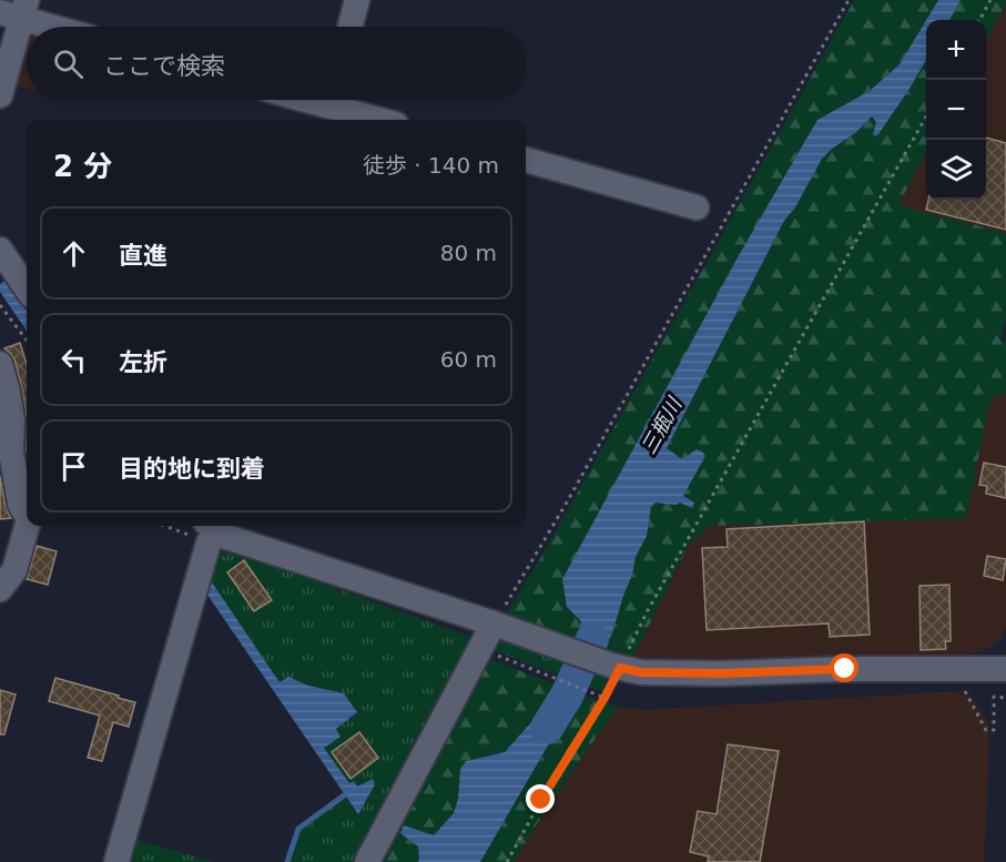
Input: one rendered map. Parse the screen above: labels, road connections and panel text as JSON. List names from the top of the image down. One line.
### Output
{"water":["三瓶川"],"page":{"map_buttons":["+","−"],"search":"ここで検索","heading":["2 分","徒歩 · 140 m"],"list":[["直進","80 m"],["左折","60 m"],"目的地に到着"]}}
